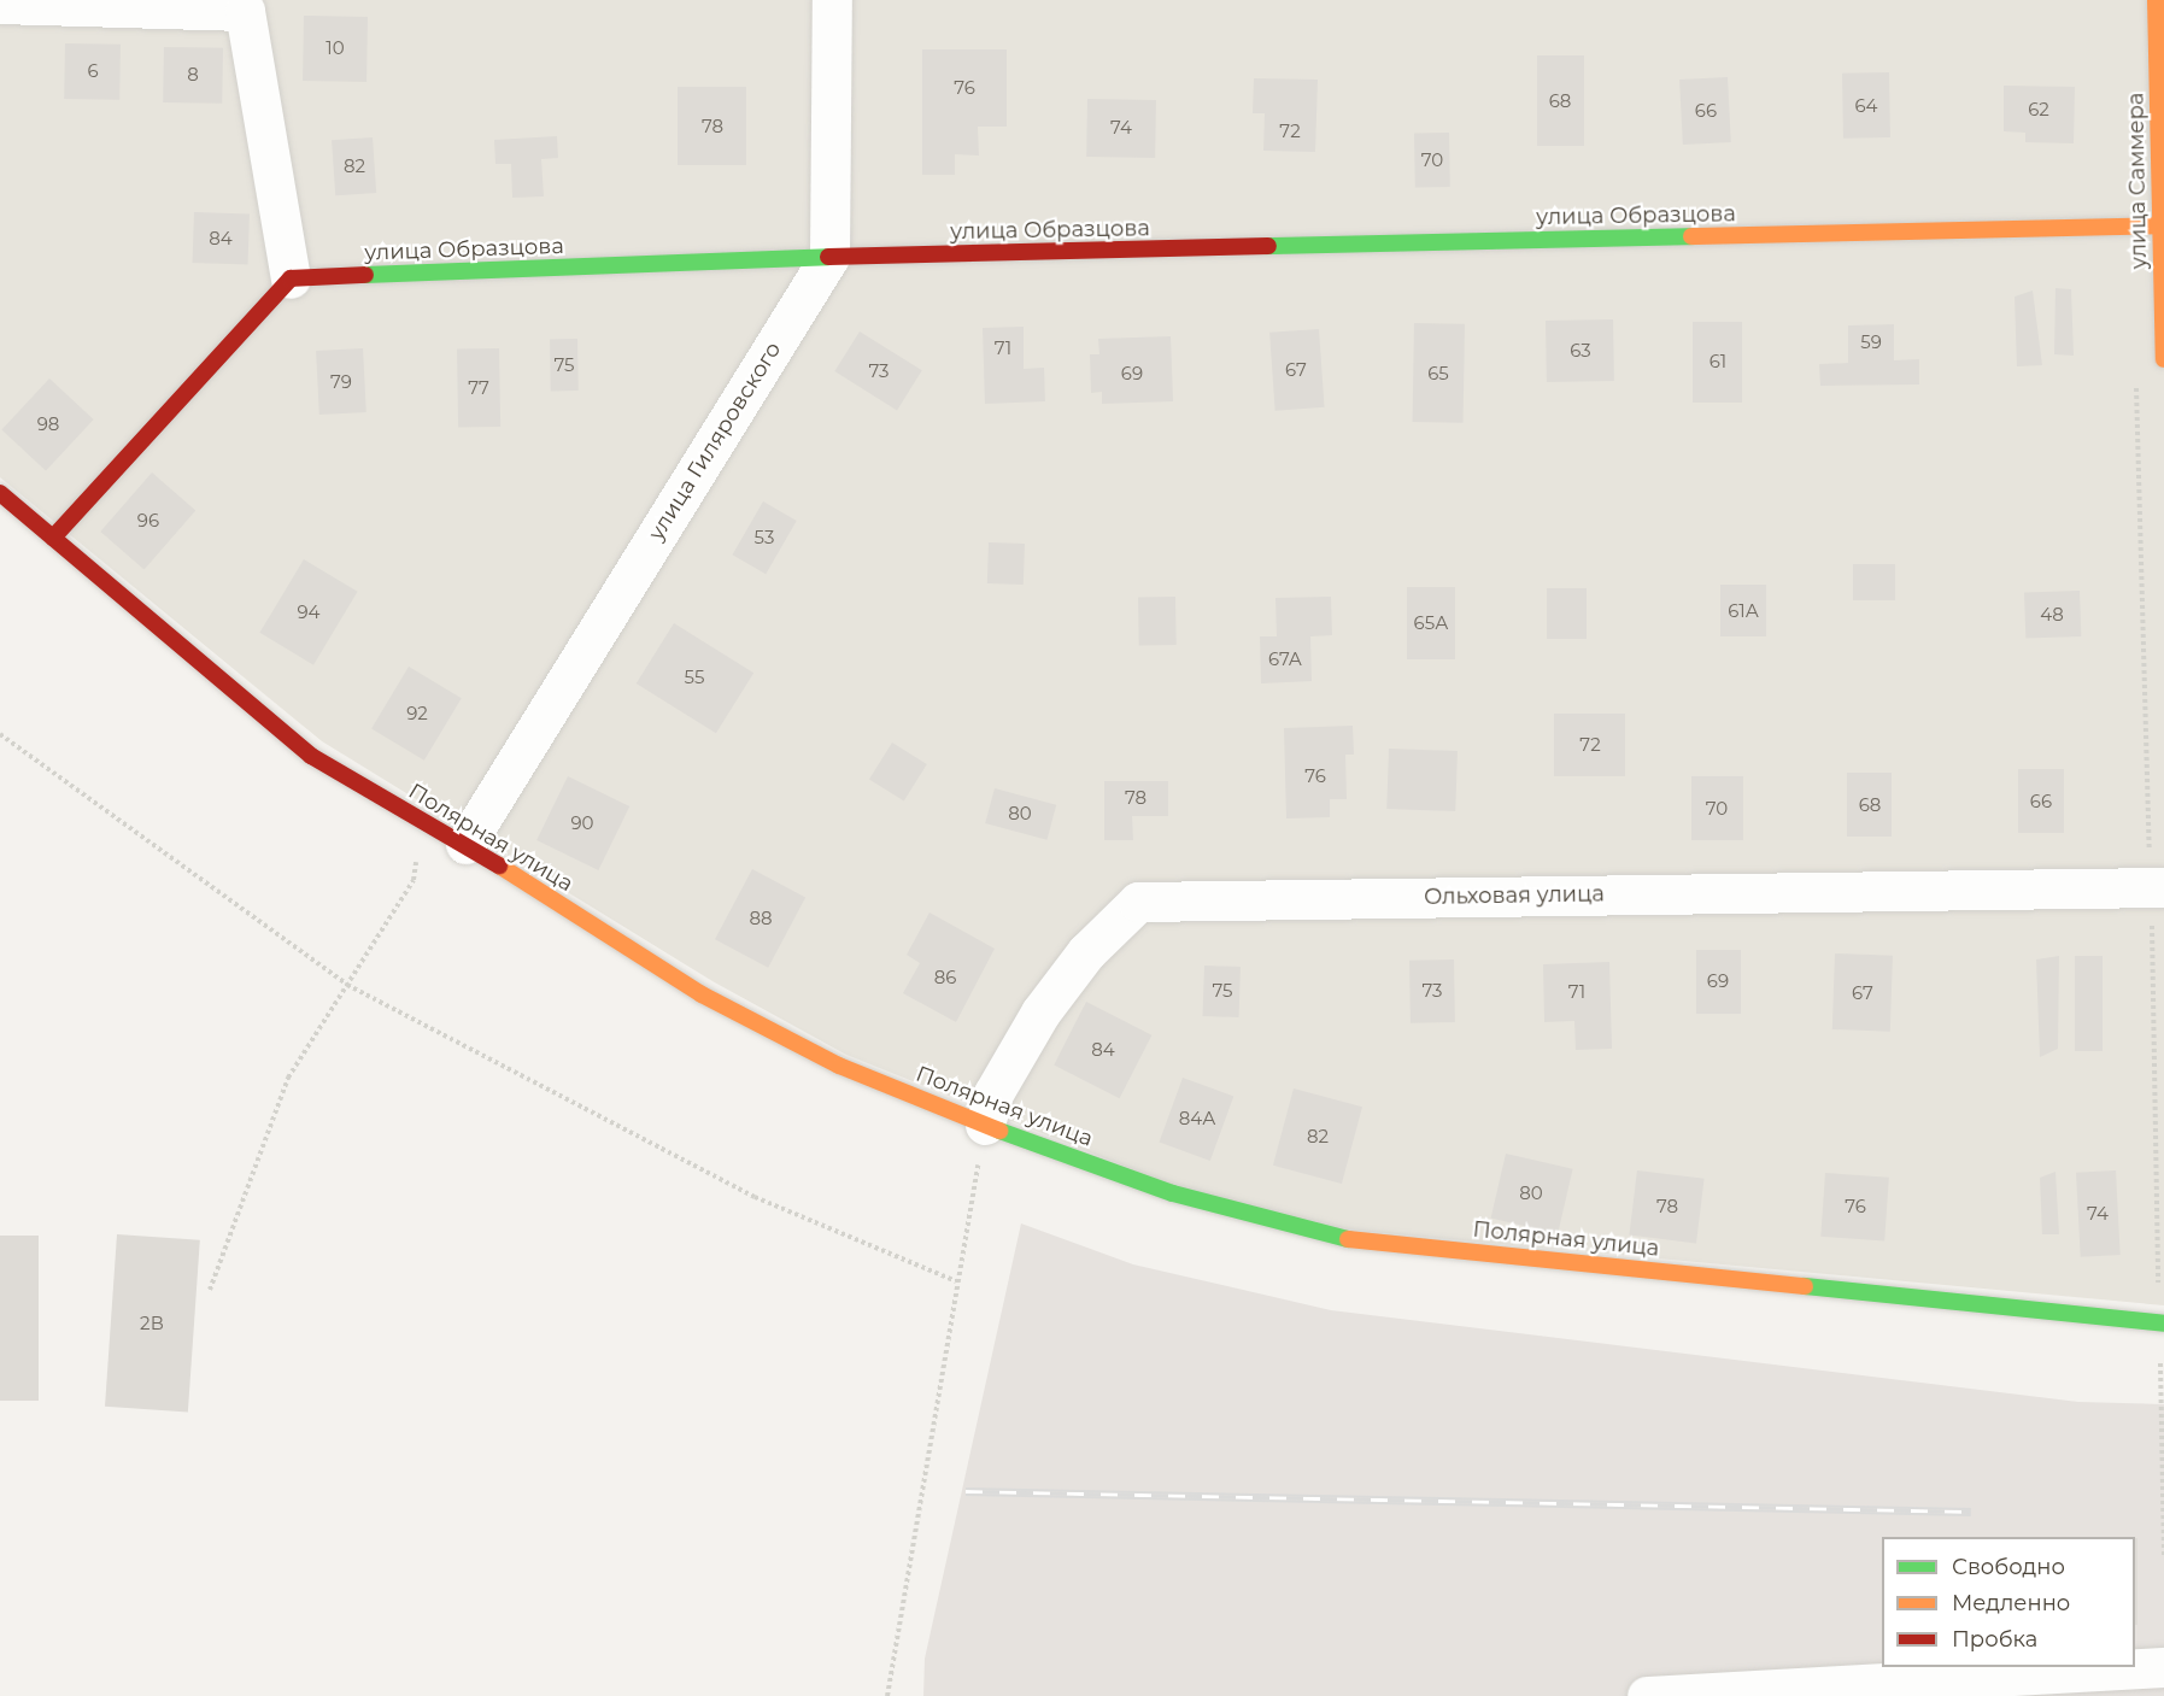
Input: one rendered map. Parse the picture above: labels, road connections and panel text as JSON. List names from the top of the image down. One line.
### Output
{"streets":{"street":["улица Саммера","улица Образцова","улица Гиляровского","Полярная улица","Ольховая улица"]},"crossings":[["улица Саммера","улица Образцова"],["улица Образцова","улица Гиляровского"],["улица Гиляровского","Полярная улица"],["Полярная улица","Ольховая улица"]],"house_numbers":["10","6","8","76","68","64","62","66","78","74","72","70","82","84","59","71","63","61","75","67","73","69","65","79","77","98","96","53","61А","94","48","65А","67А","55","92","72","76","78","66","68","70","80","90","88","86","69","75","73","71","67","84","84А","82","80","78","76","74","2В"],"legend":["Свободно","Медленно","Пробка"]}
